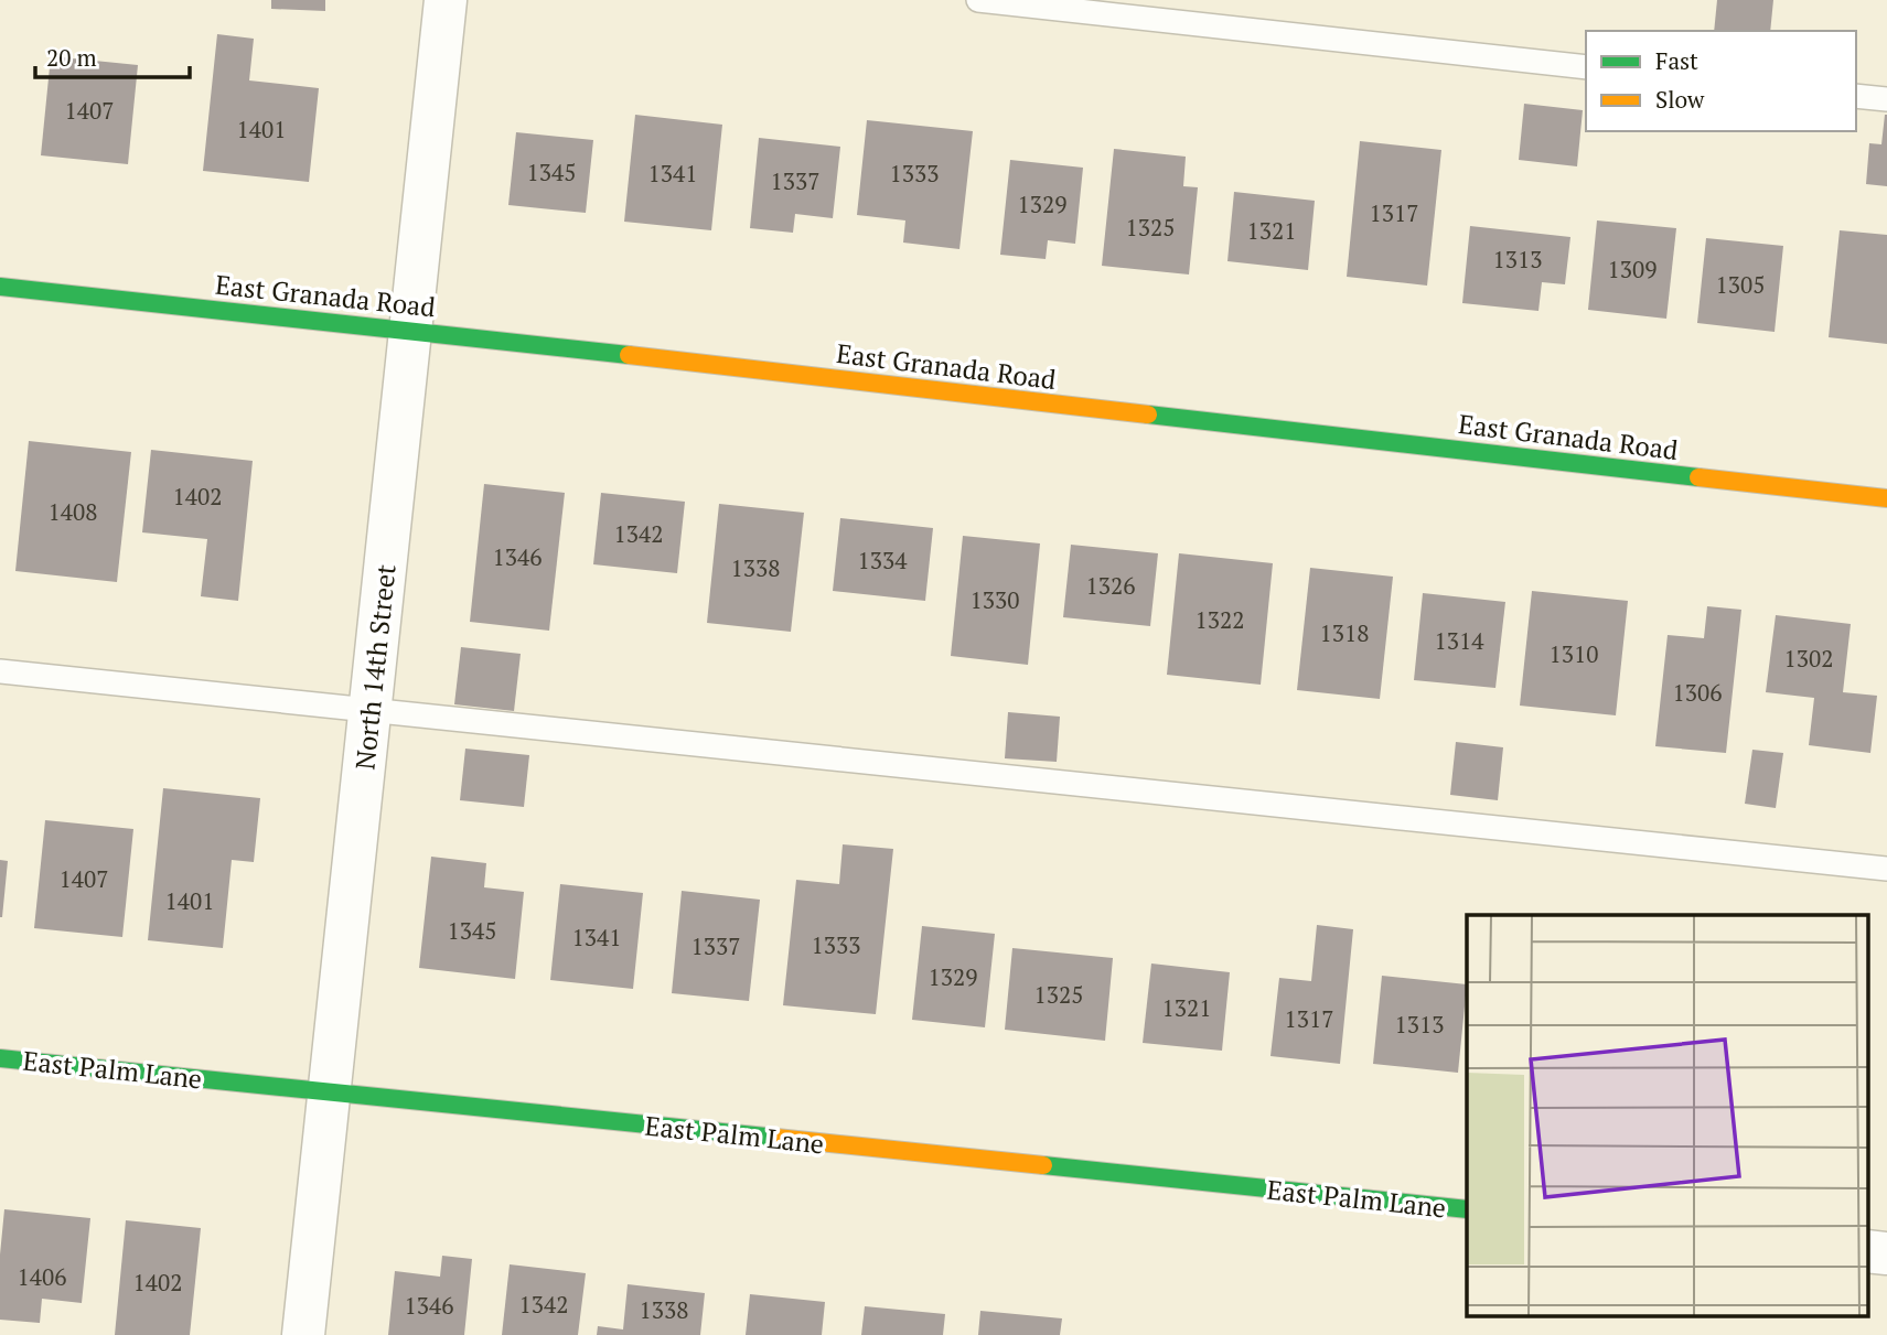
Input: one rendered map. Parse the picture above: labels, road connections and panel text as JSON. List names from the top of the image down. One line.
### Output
{"streets":{"street":["East Granada Road","North 14th Street","East Palm Lane"]},"crossings":[["East Granada Road","North 14th Street"],["North 14th Street","East Palm Lane"]],"house_numbers":["1407","1401","1345","1341","1333","1337","1329","1317","1325","1321","1313","1309","1305","1402","1408","1342","1346","1334","1338","1326","1330","1322","1318","1314","1310","1302","1306","1407","1401","1345","1341","1333","1337","1329","1325","1321","1317","1313","1406","1402","1342","1346","1338"],"legend":["Fast","Slow"],"scale_bar":"20 m"}
